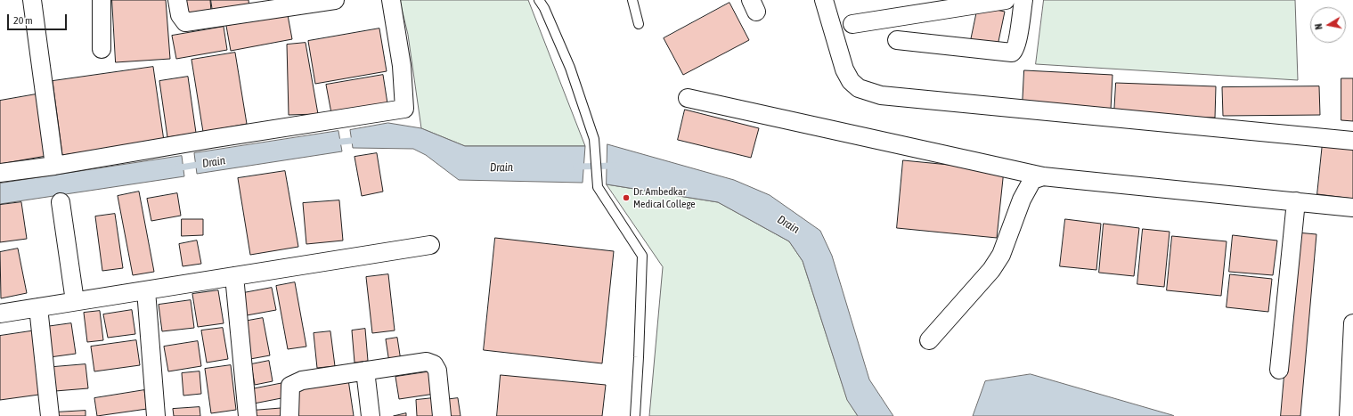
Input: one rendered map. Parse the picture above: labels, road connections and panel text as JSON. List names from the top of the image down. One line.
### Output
{"water":["Drain"],"places":["Dr. Ambedkar Medical College"],"scale_bar":"20 m","north":"left"}
